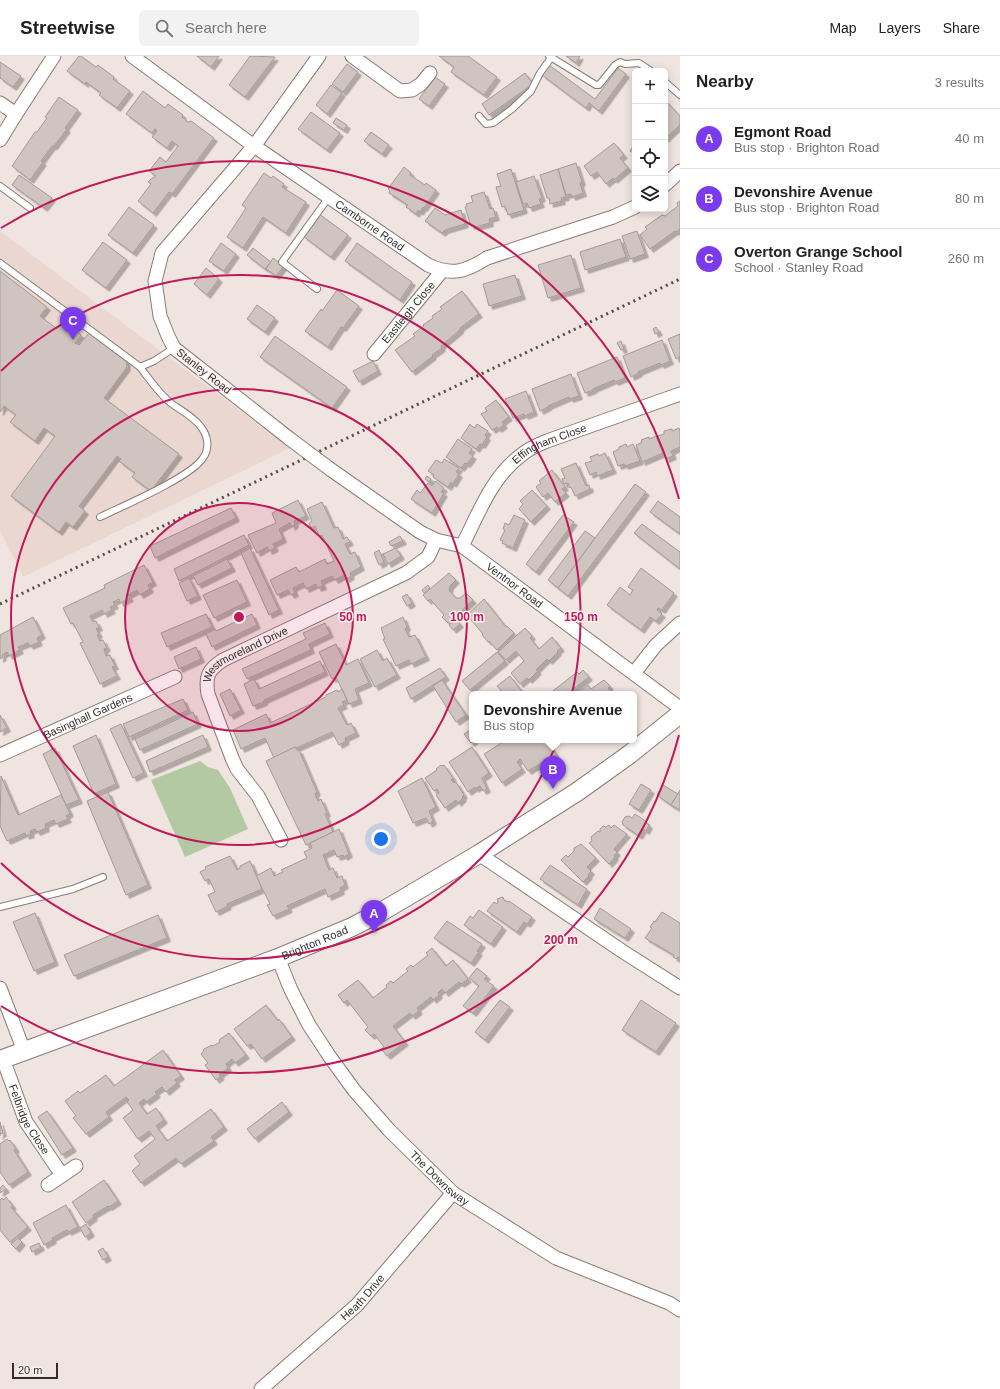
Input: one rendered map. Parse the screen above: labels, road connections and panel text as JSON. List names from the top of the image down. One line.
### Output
{"streets":{"main road":["Brighton Road"],"street":["Camborne Road","Eastleigh Close","Stanley Road","Effingham Close","Ventnor Road","Westmoreland Drive","Basinghall Gardens","Felbridge Close","The Downsway","Heath Drive"]},"crossings":[["Camborne Road","Eastleigh Close"],["Camborne Road","Stanley Road"],["Stanley Road","Ventnor Road"],["Effingham Close","Ventnor Road"],["Ventnor Road","Westmoreland Drive"],["Brighton Road","Felbridge Close"],["Brighton Road","The Downsway"],["The Downsway","Heath Drive"]],"scale_bar":"20 m","page":{"header":"Streetwise","search":"Search here","nav":["Map","Layers","Share"],"heading":["Nearby","3 results"],"map_buttons":["+","−"],"list":[{"mark":"A","name":"Egmont Road","note":"Bus stop · Brighton Road","value":"40 m"},{"mark":"B","name":"Devonshire Avenue","note":"Bus stop · Brighton Road","value":"80 m"},{"mark":"C","name":"Overton Grange School","note":"School · Stanley Road","value":"260 m"}],"pins":["C","B","A"],"popup":["Devonshire Avenue","Bus stop"],"scale":"20 m"},"rings":["50 m","100 m","150 m","200 m"]}
